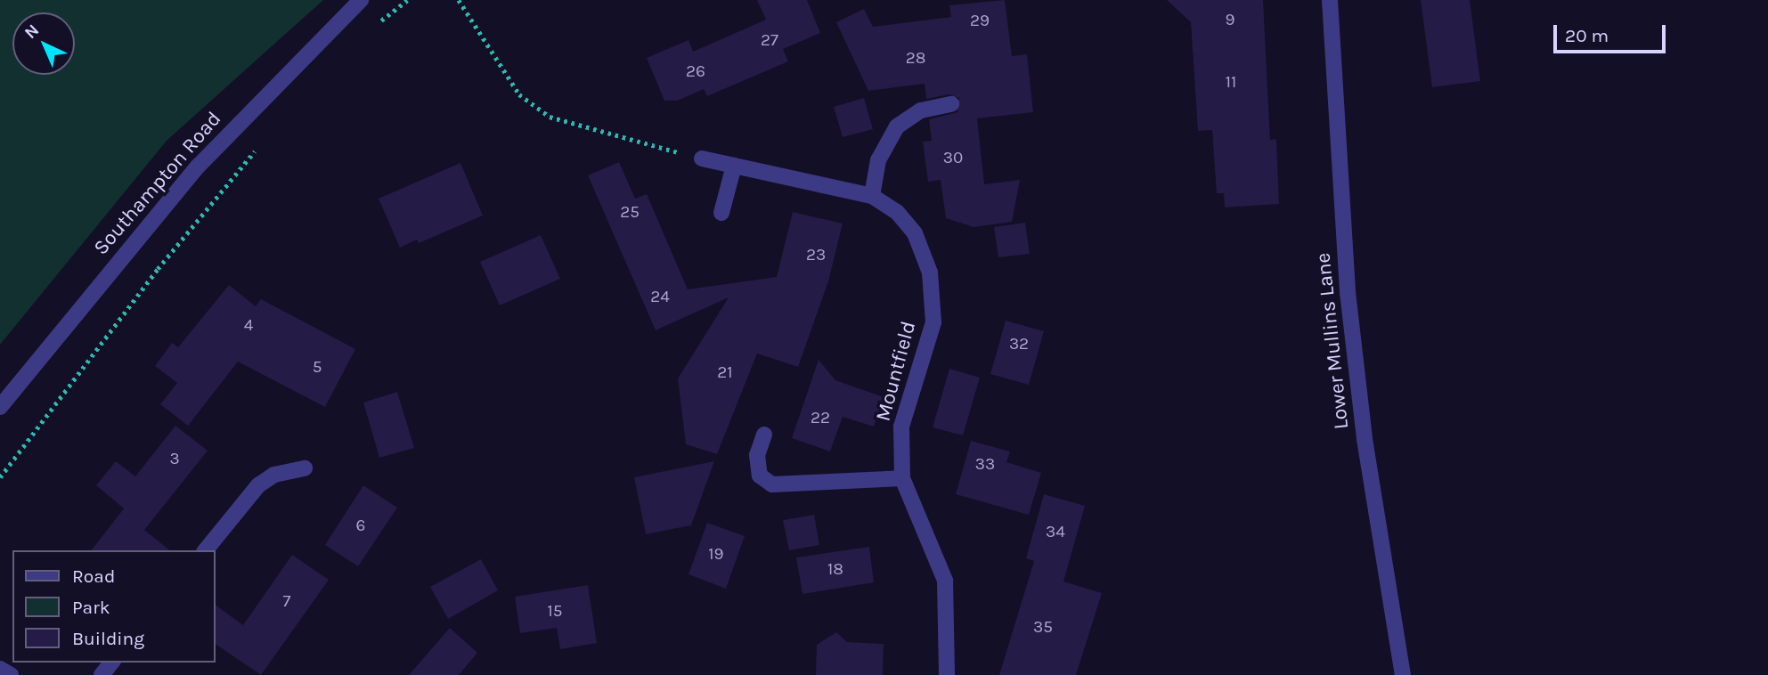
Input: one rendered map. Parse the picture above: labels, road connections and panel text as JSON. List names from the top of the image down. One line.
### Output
{"streets":{"street":["Southampton Road","Lower Mullins Lane","Mountfield"]},"house_numbers":["9","29","27","28","26","11","30","25","23","24","4","32","5","21","22","3","33","6","34","19","18","7","15","35"],"legend":["Road","Park","Building"],"scale_bar":"20 m","north":"top left"}
